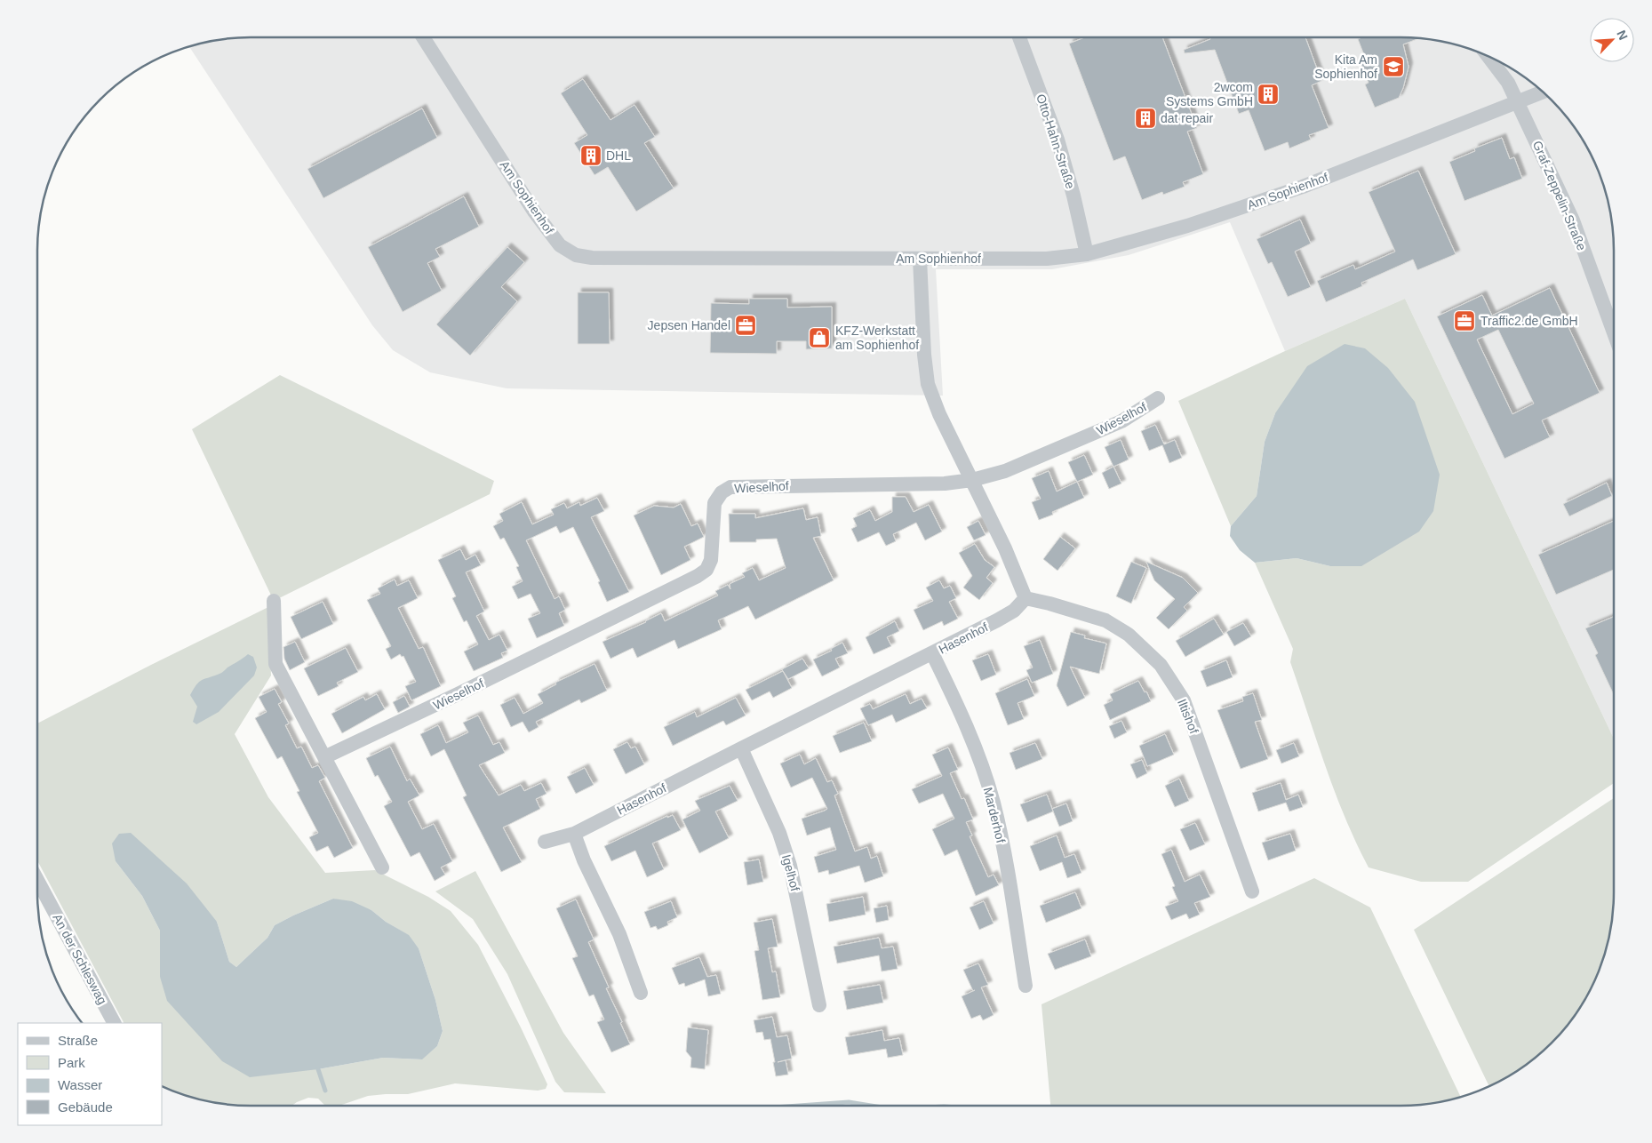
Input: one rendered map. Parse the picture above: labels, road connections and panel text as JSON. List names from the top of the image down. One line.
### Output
{"streets":{"street":["Otto-Hahn-Straße","Am Sophienhof","Graf-Zeppelin-Straße","Wieselhof","Hasenhof","Iltishof","Marderhof","Igelhof","An der Schleswag"]},"crossings":[["Otto-Hahn-Straße","Am Sophienhof"],["Am Sophienhof","Graf-Zeppelin-Straße"],["Hasenhof","Iltishof"],["Hasenhof","Marderhof"],["Hasenhof","Igelhof"]],"places":{"school or university":["Kita Am Sophienhof"],"building":["2wcom Systems GmbH","dat repair","DHL"],"office":["Traffic2.de GmbH","Jepsen Handel"],"shop":["KFZ-Werkstatt am Sophienhof"]},"legend":["Straße","Park","Wasser","Gebäude"],"north":"top right"}
